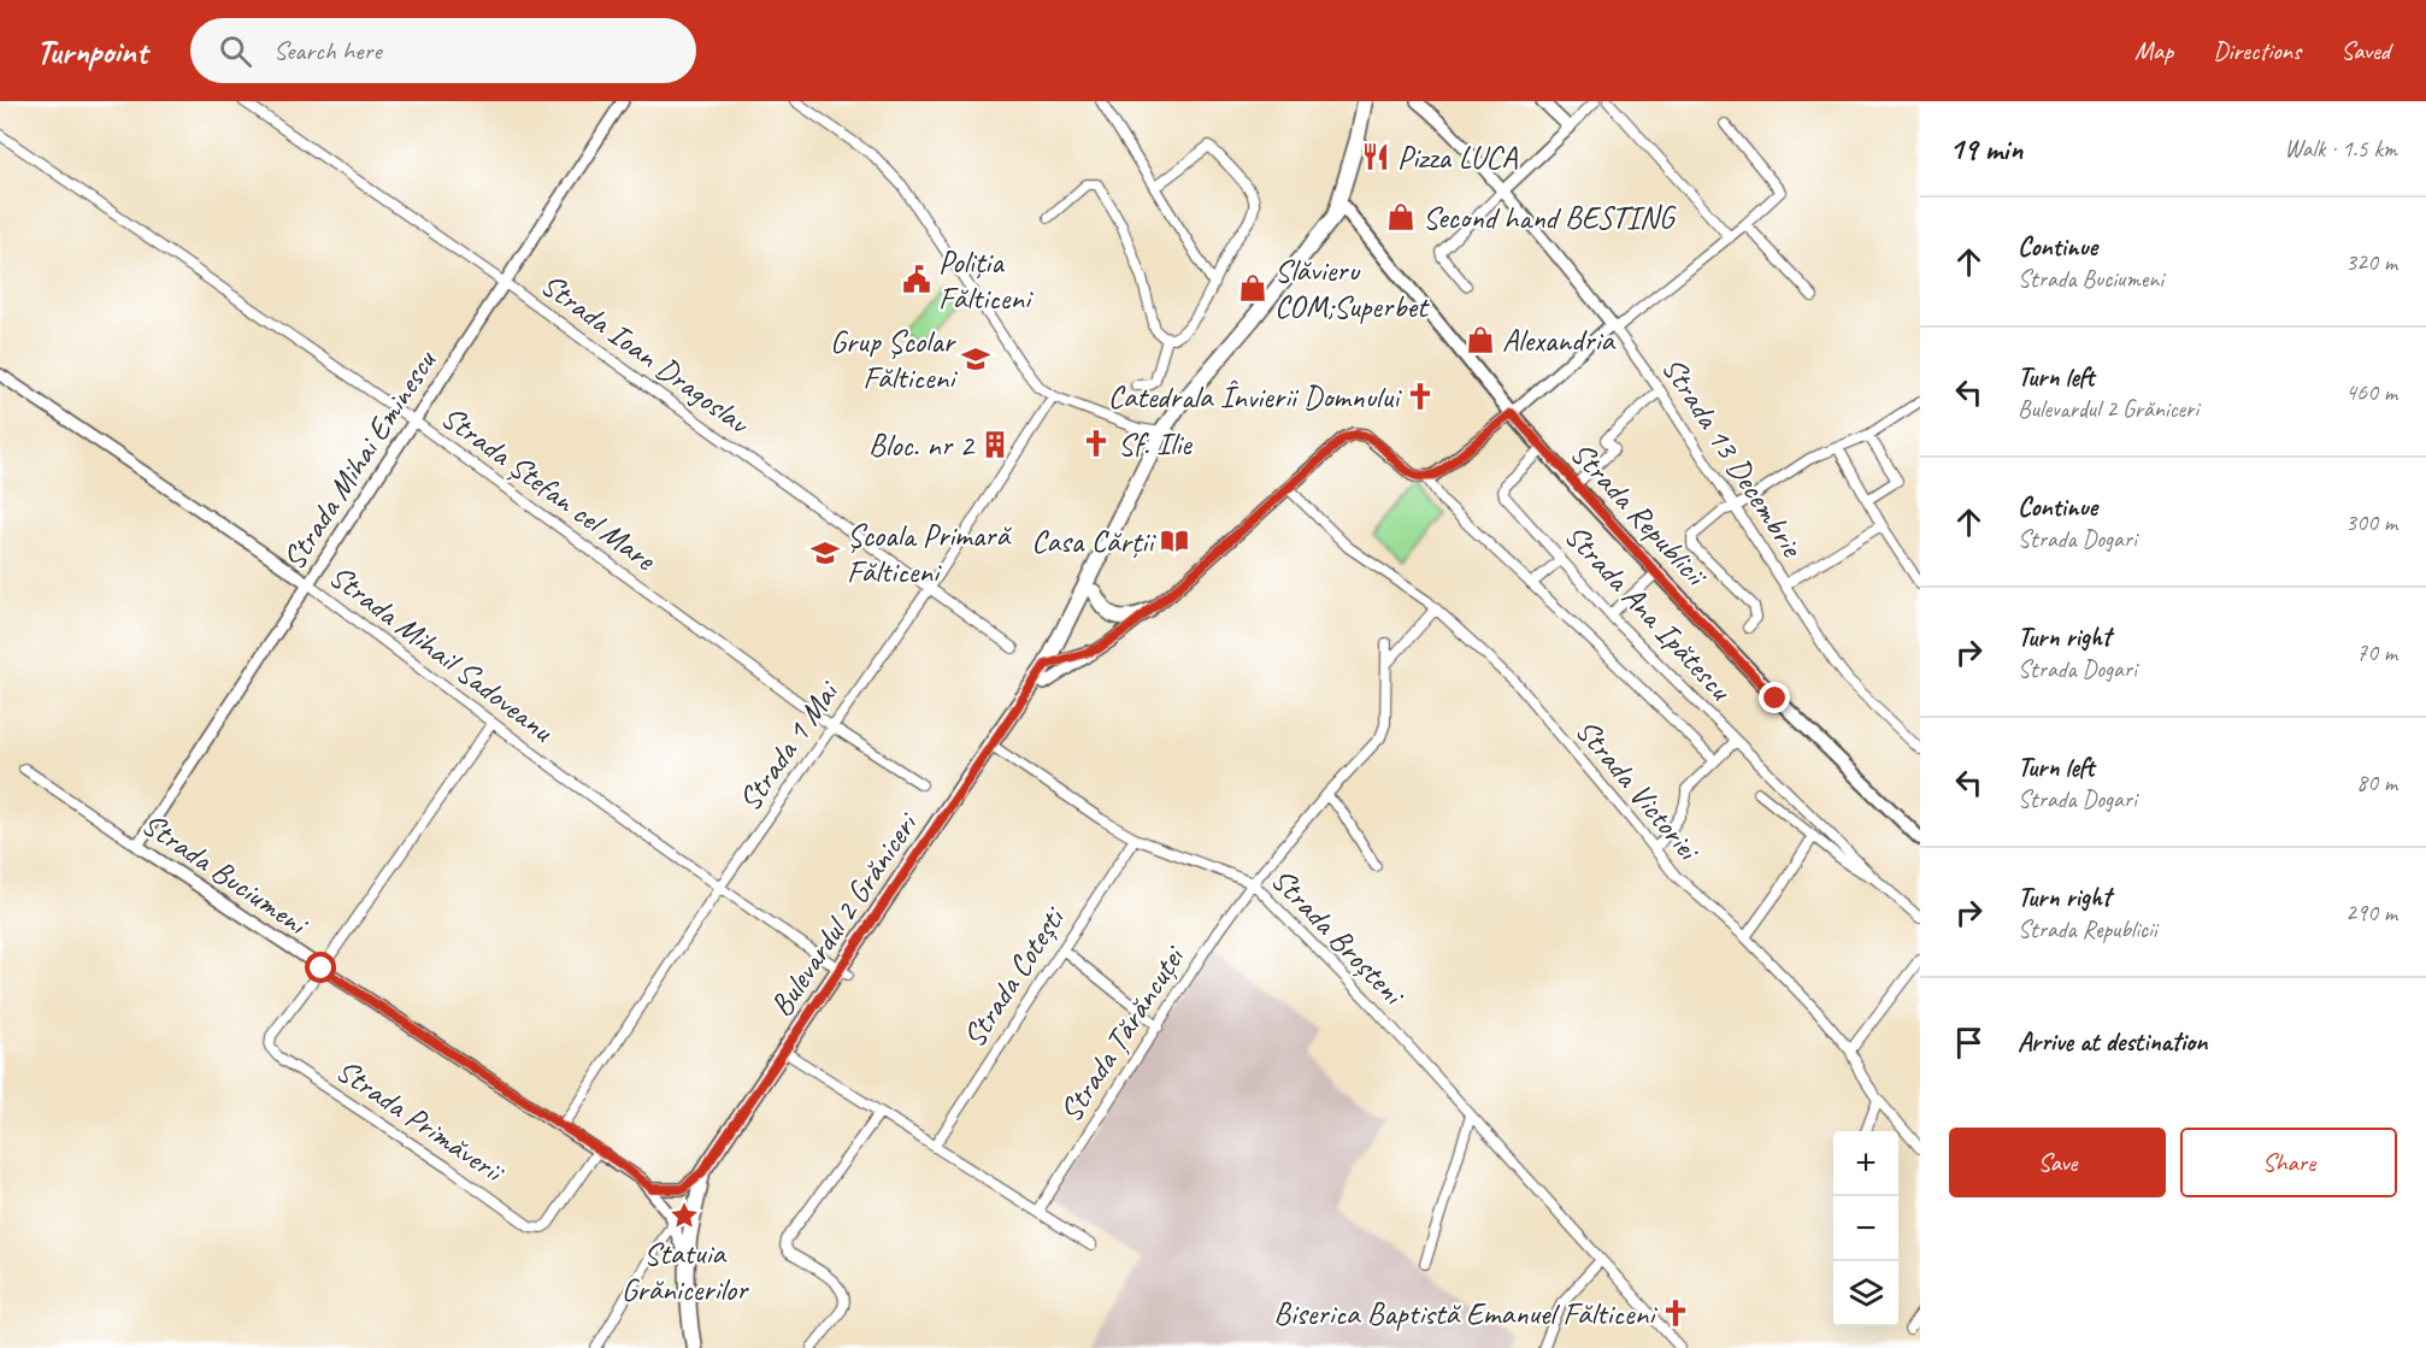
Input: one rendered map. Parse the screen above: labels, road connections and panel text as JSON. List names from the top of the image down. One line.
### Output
{"streets":{"main road":["Strada Republicii","Bulevardul 2 Grăniceri"],"street":["Strada Ioan Dragoslav","Strada 13 Decembrie","Strada Mihai Eminescu","Strada Ștefan cel Mare","Strada Ana Ipătescu","Strada Mihail Sadoveanu","Strada 1 Mai","Strada Victoriei","Strada Buciumeni","Strada Broșteni","Strada Cotești","Strada Țărăncuței","Strada Primăverii"]},"crossings":[["Strada Ioan Dragoslav","Strada Mihai Eminescu"],["Strada Ioan Dragoslav","Strada 1 Mai"],["Strada Mihai Eminescu","Strada Ștefan cel Mare"],["Strada Mihai Eminescu","Strada Mihail Sadoveanu"],["Strada Mihai Eminescu","Strada Buciumeni"],["Strada Ștefan cel Mare","Strada 1 Mai"],["Strada Republicii","Strada Ana Ipătescu"],["Strada Mihail Sadoveanu","Strada 1 Mai"],["Strada Mihail Sadoveanu","Bulevardul 2 Grăniceri"],["Strada 1 Mai","Strada Buciumeni"],["Strada Buciumeni","Bulevardul 2 Grăniceri"],["Strada Buciumeni","Strada Primăverii"],["Bulevardul 2 Grăniceri","Strada Broșteni"],["Strada Broșteni","Strada Cotești"],["Strada Broșteni","Strada Țărăncuței"]],"places":{"restaurant":["Pizza LUCA"],"shop":["Second hand BESTING","Slăvieru COM;Superbet","Alexandria"],"public building":["Poliția Fălticeni"],"school or university":["Grup Școlar Fălticeni","Școala Primară Fălticeni"],"church":["Catedrala Învierii Domnului","Sf. Ilie","Biserica Baptistă Emanuel Fălticeni"],"building":["Bloc. nr 2"],"library":["Casa Cărții"],"place":["Statuia Grănicerilor"]},"page":{"header":"Turnpoint","search":"Search here","nav":["Map","Directions","Saved"],"heading":["19 min","Walk · 1.5 km"],"list":[["Continue","Strada Buciumeni","320 m"],["Turn left","Bulevardul 2 Grăniceri","460 m"],["Continue","Strada Dogari","300 m"],["Turn right","Strada Dogari","70 m"],["Turn left","Strada Dogari","80 m"],["Turn right","Strada Republicii","290 m"],"Arrive at destination"],"buttons":["Save","Share"],"map_buttons":["+","−"]}}
